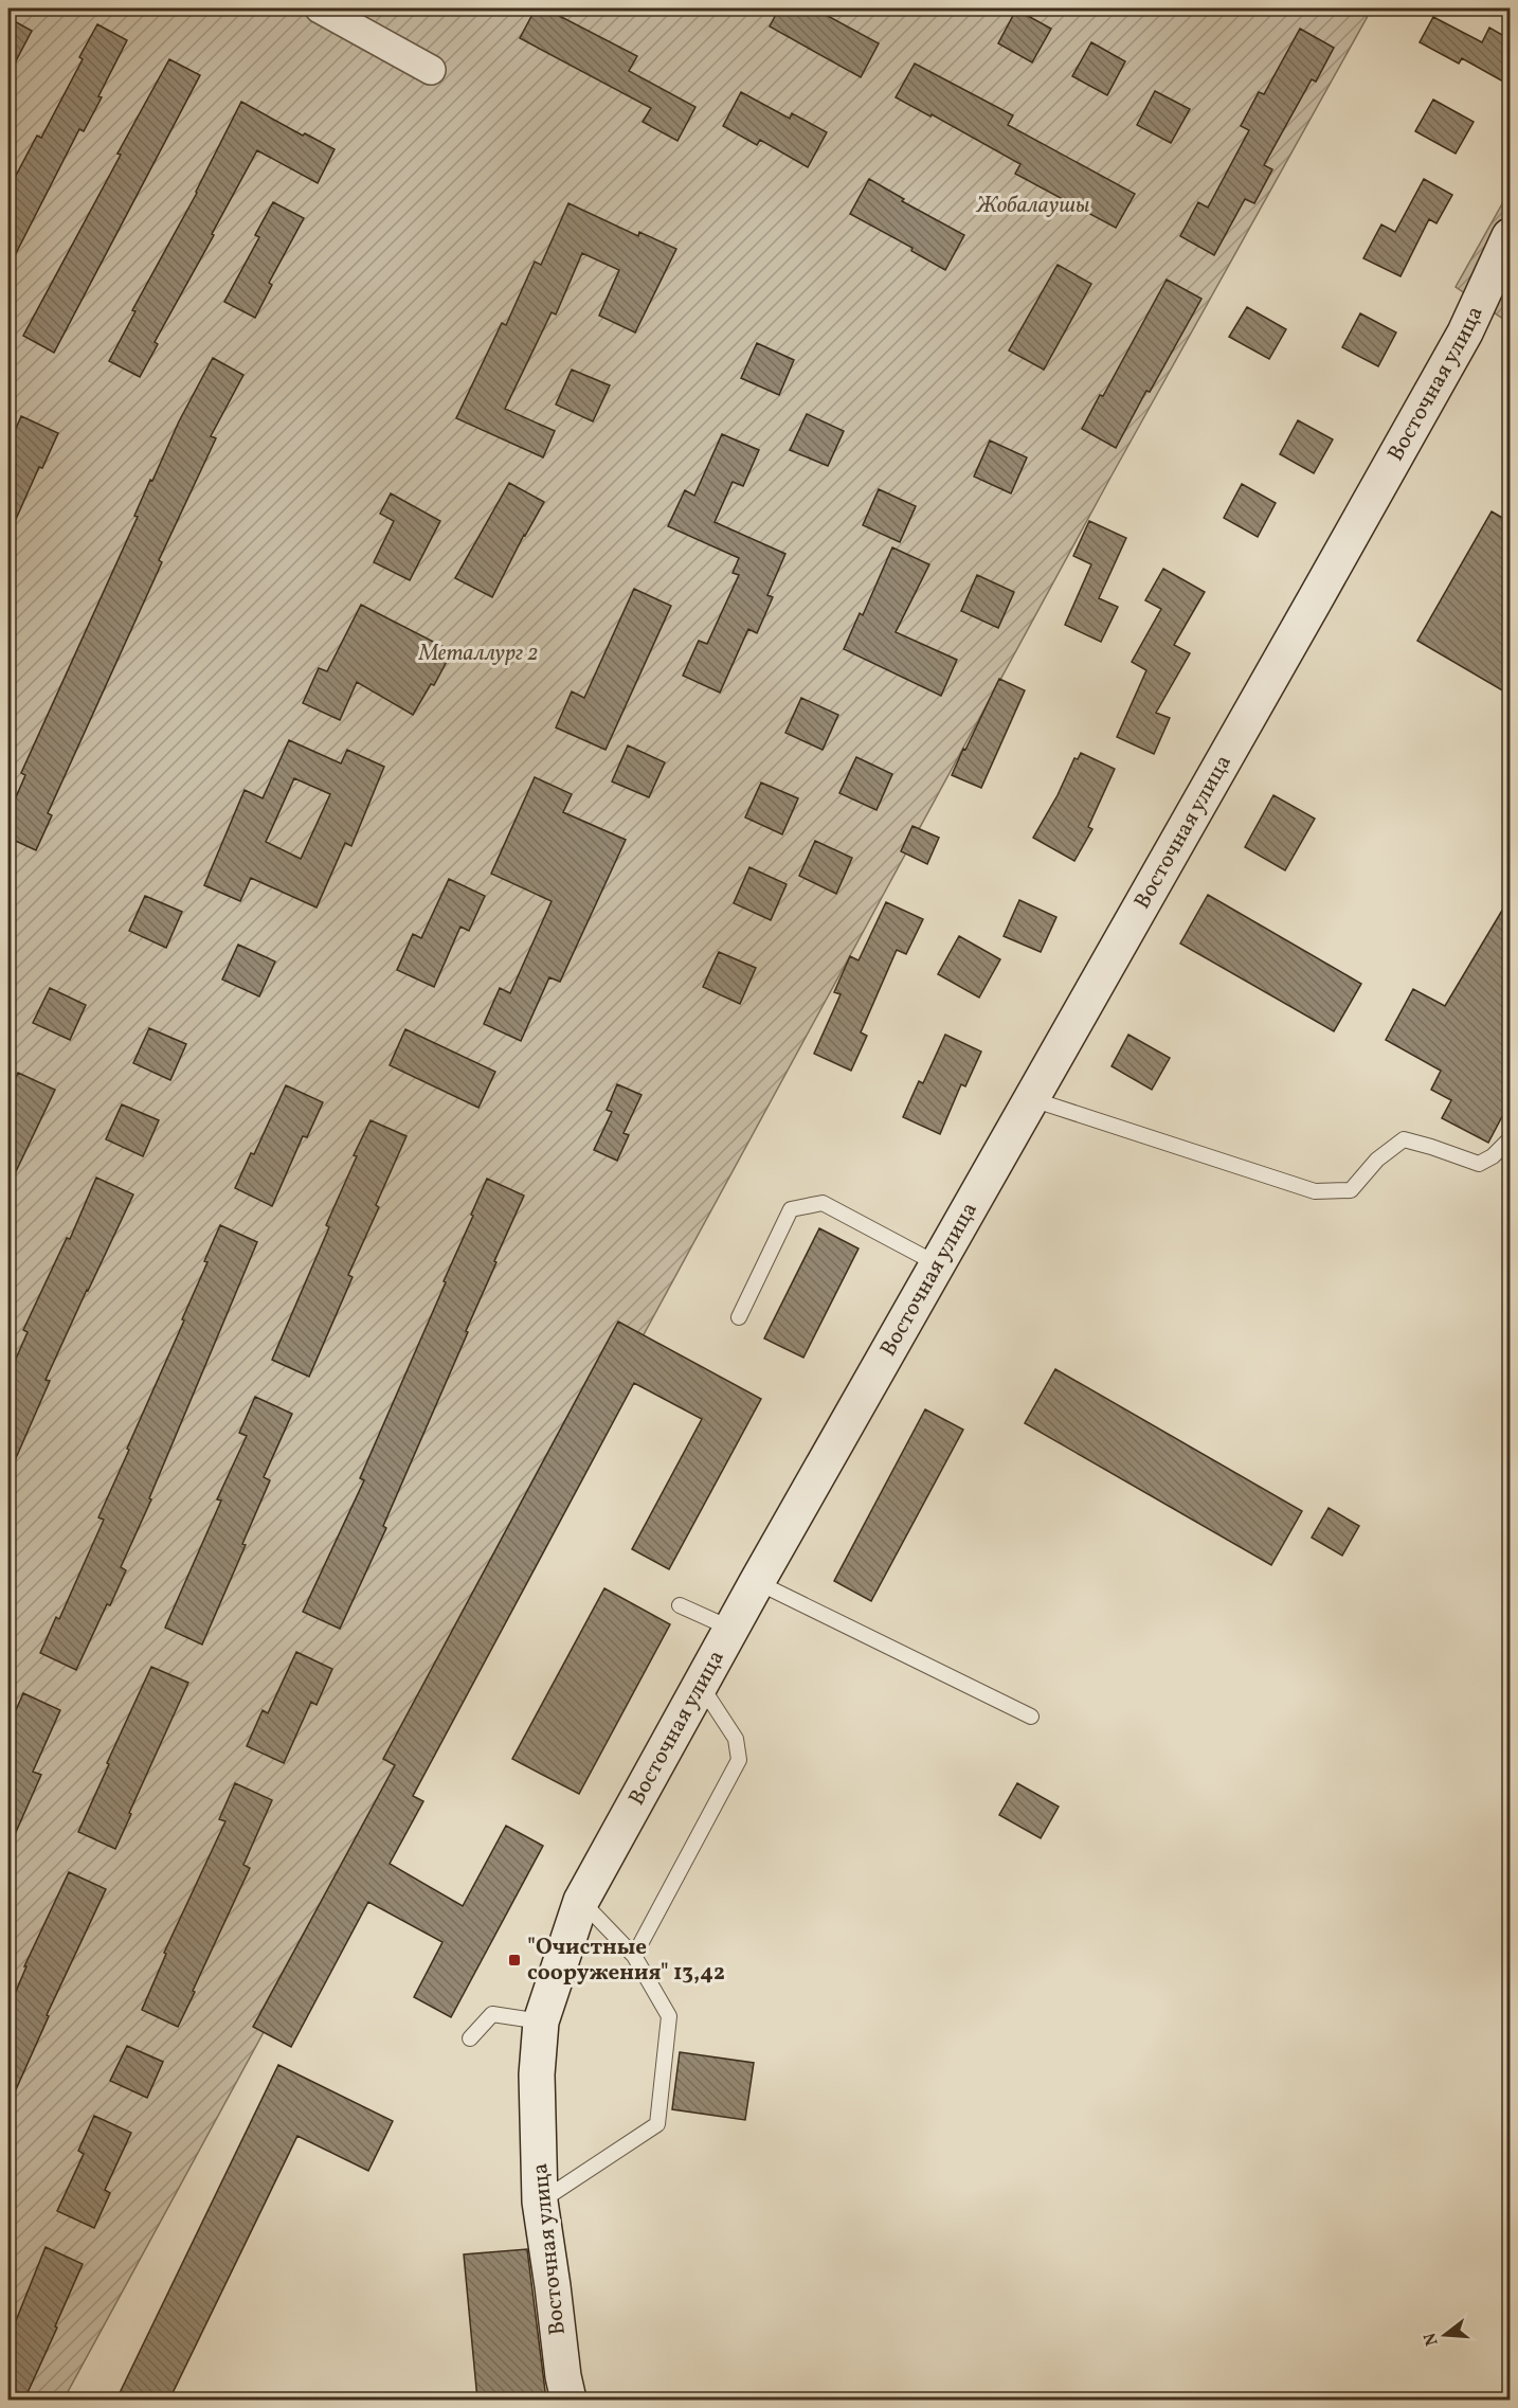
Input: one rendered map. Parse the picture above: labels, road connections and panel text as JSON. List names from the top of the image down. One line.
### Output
{"streets":{"main road":["Восточная улица"]},"parks":["Жобалаушы","Металлург 2"],"places":{"transit":["\"Очистные сооружения\" 13,42"]},"north":"left"}
